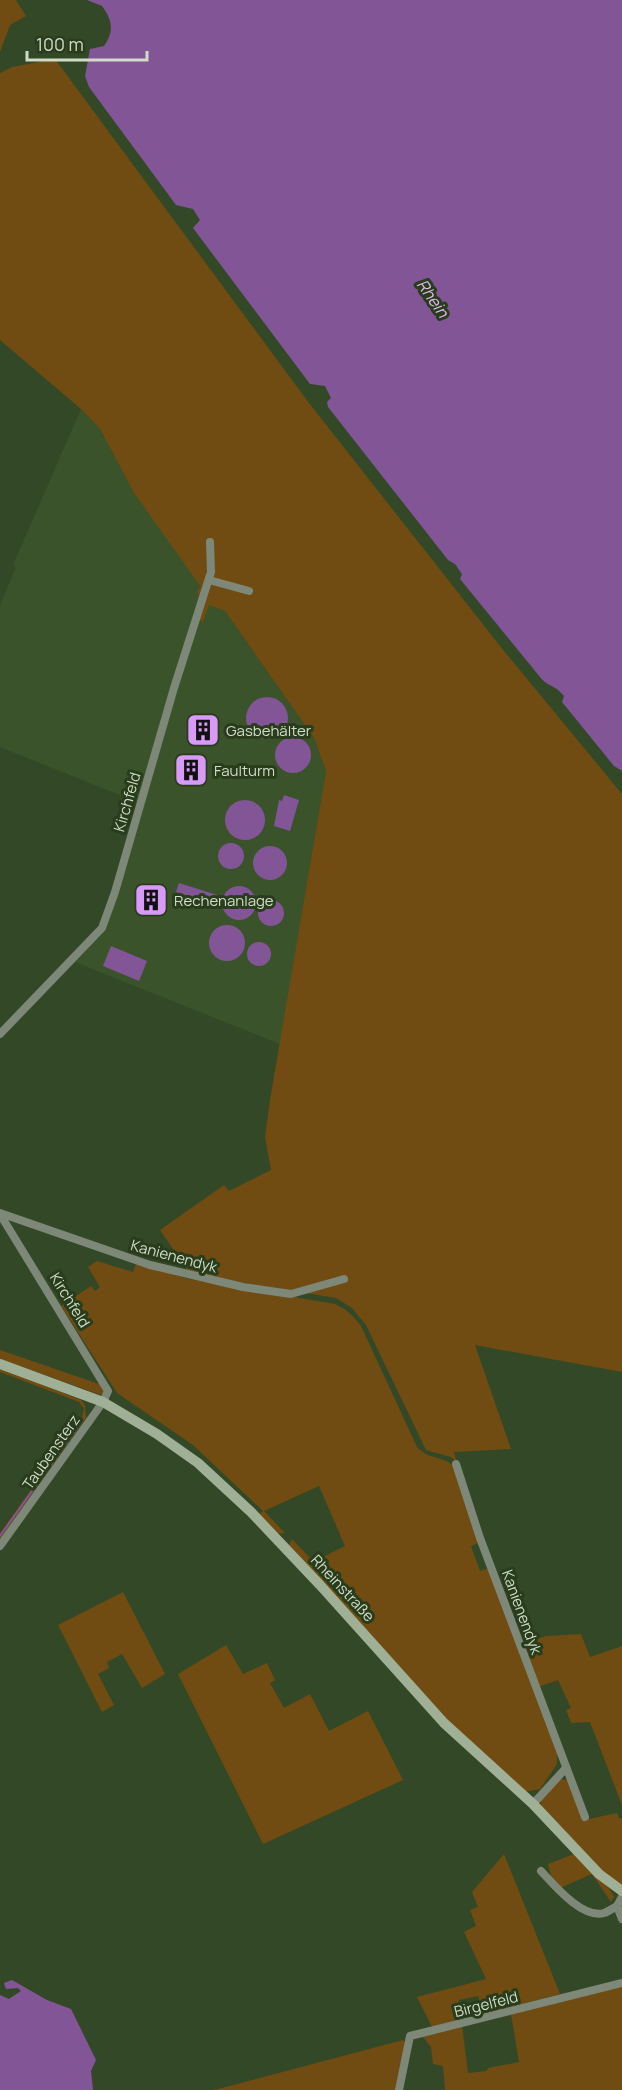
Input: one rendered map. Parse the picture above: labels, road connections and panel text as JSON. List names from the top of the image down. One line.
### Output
{"streets":{"main road":["Rheinstraße"],"street":["Kirchfeld","Kanienendyk","Taubensterz","Birgelfeld"]},"crossings":[["Kirchfeld","Kanienendyk"],["Kirchfeld","Taubensterz"],["Kirchfeld","Rheinstraße"],["Taubensterz","Rheinstraße"]],"water":["Rhein"],"places":{"building":["Gasbehälter","Faulturm","Rechenanlage"]},"scale_bar":"100 m"}
